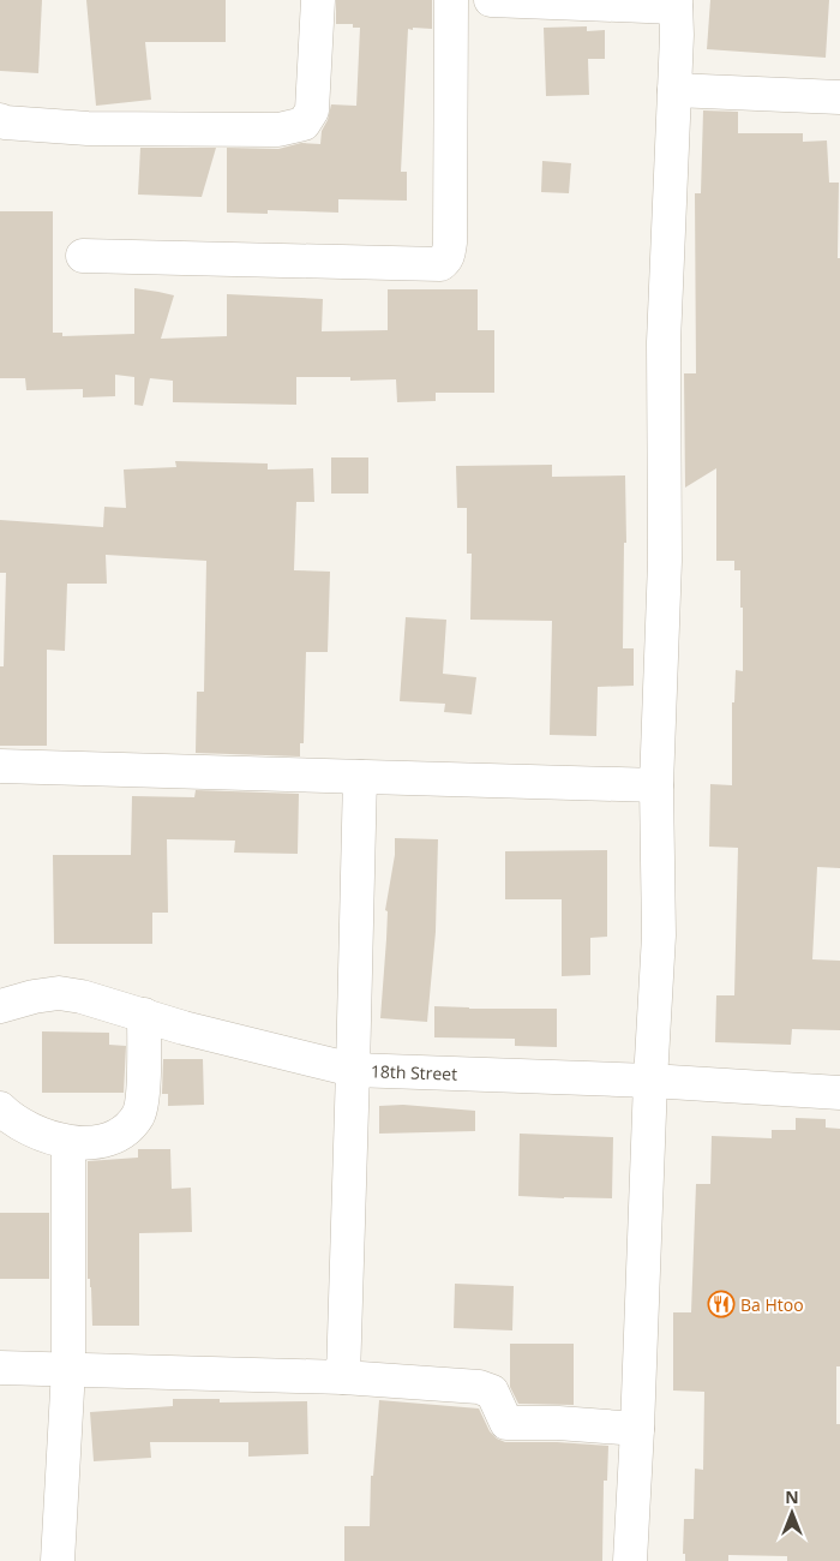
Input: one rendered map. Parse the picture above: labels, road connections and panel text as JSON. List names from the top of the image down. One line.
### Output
{"streets":{"street":["18th Street"]},"places":{"restaurant":["Ba Htoo"]},"north":"top"}
